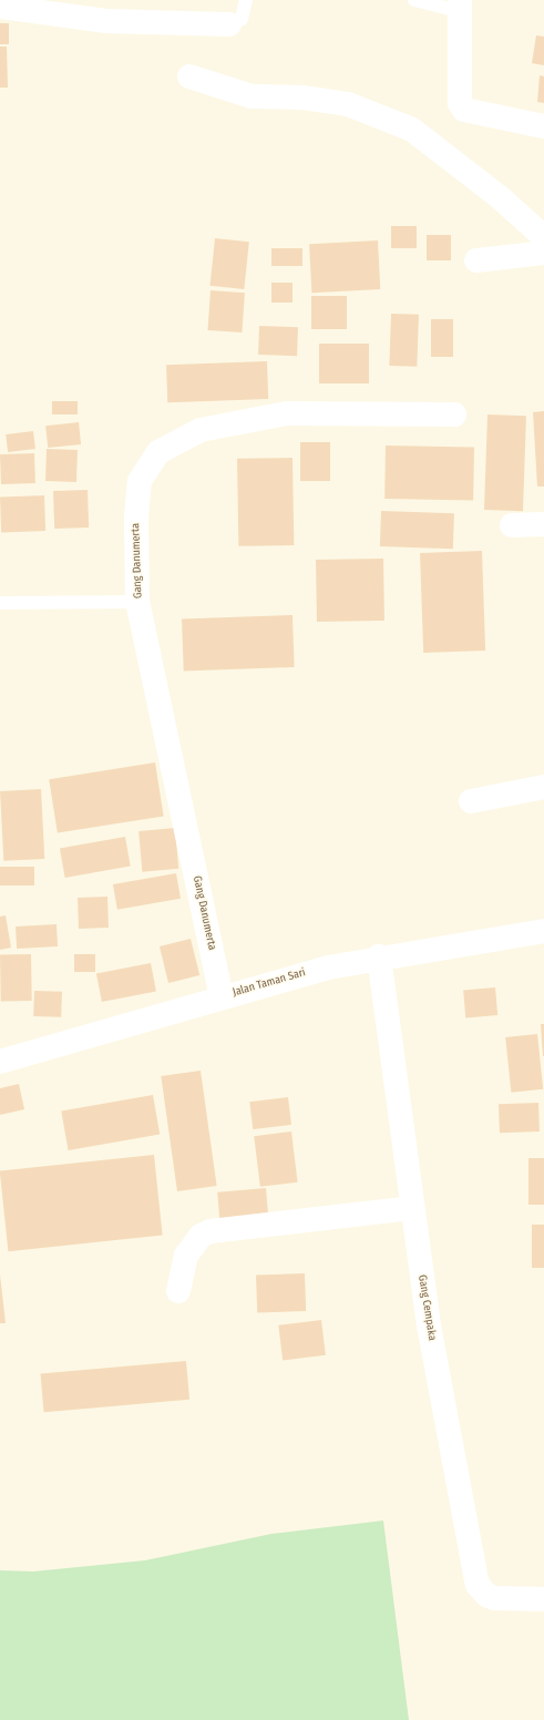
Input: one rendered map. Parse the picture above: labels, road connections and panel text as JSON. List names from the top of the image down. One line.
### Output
{"streets":{"street":["Gang Danumerta","Jalan Taman Sari","Gang Cempaka"]},"crossings":[["Gang Danumerta","Jalan Taman Sari"],["Jalan Taman Sari","Gang Cempaka"]]}
